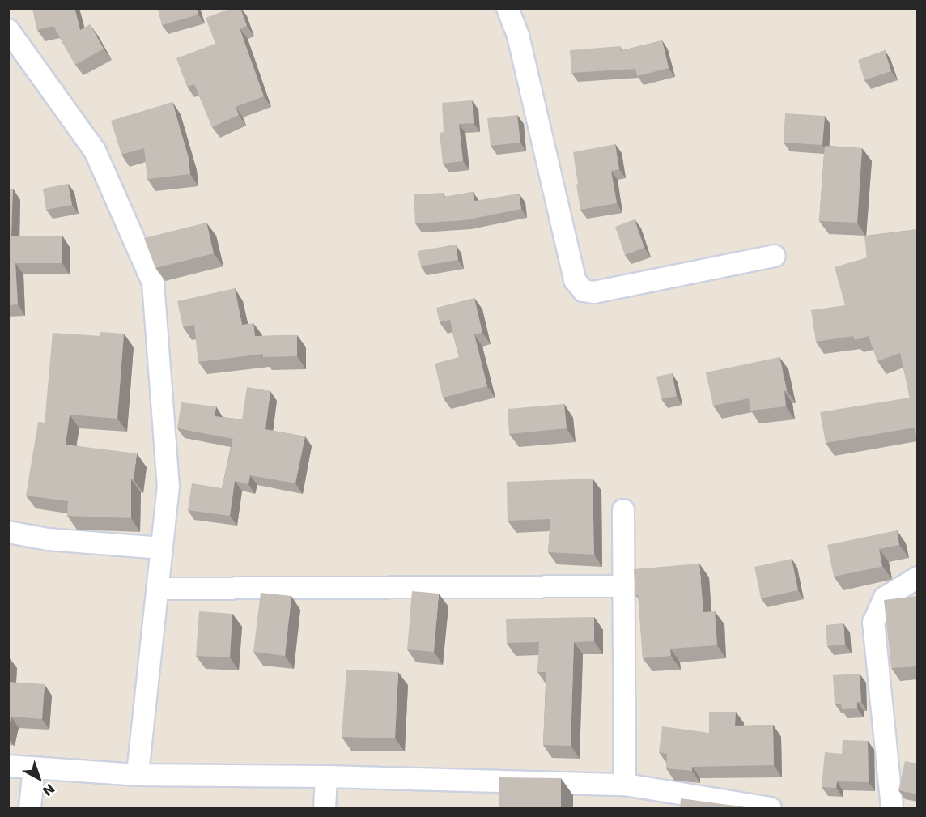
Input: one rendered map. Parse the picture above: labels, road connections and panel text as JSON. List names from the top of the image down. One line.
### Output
{"north":"bottom right"}
